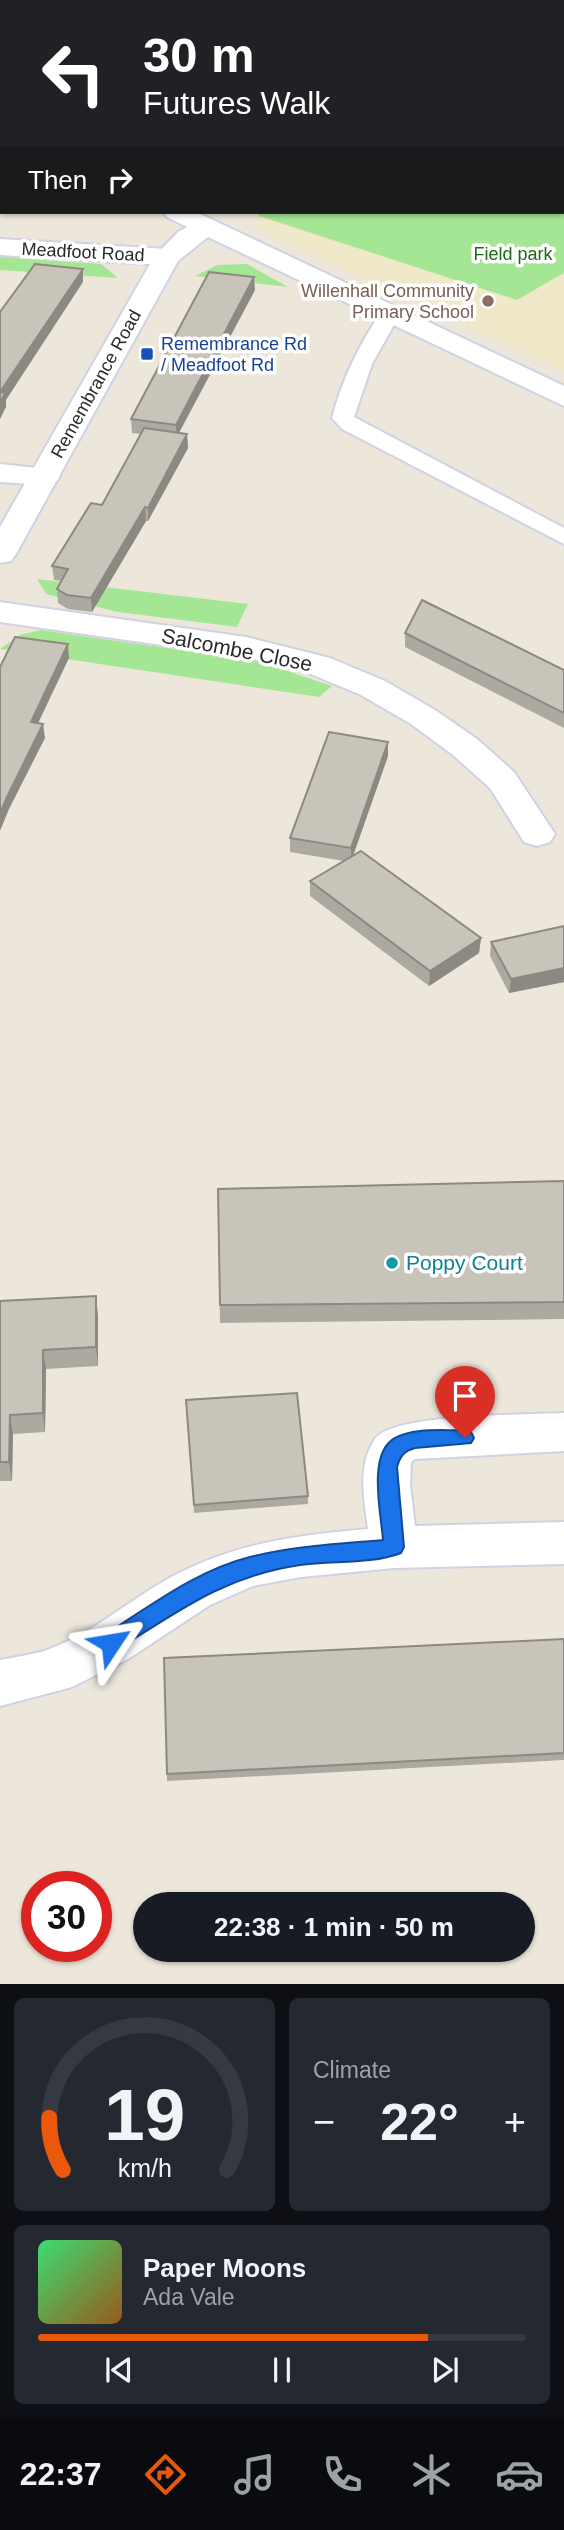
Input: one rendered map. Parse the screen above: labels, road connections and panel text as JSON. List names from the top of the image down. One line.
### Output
{"streets":{"street":["Meadfoot Road","Remembrance Road","Salcombe Close"]},"crossings":[["Meadfoot Road","Remembrance Road"]],"parks":["Field park"],"places":{"other":["Willenhall Community Primary School","Poppy Court"],"transit":["Remembrance Rd / Meadfoot Rd"]},"page":{"turn":["30 m","Futures Walk"],"then":"Then","limit":"30","trip":"22:38 · 1 min · 50 m","tile":"Climate","heat":["−","22°","+"],"song":["Paper Moons","Ada Vale"],"tabs":"22:37","gauge":["19","km/h"]}}
